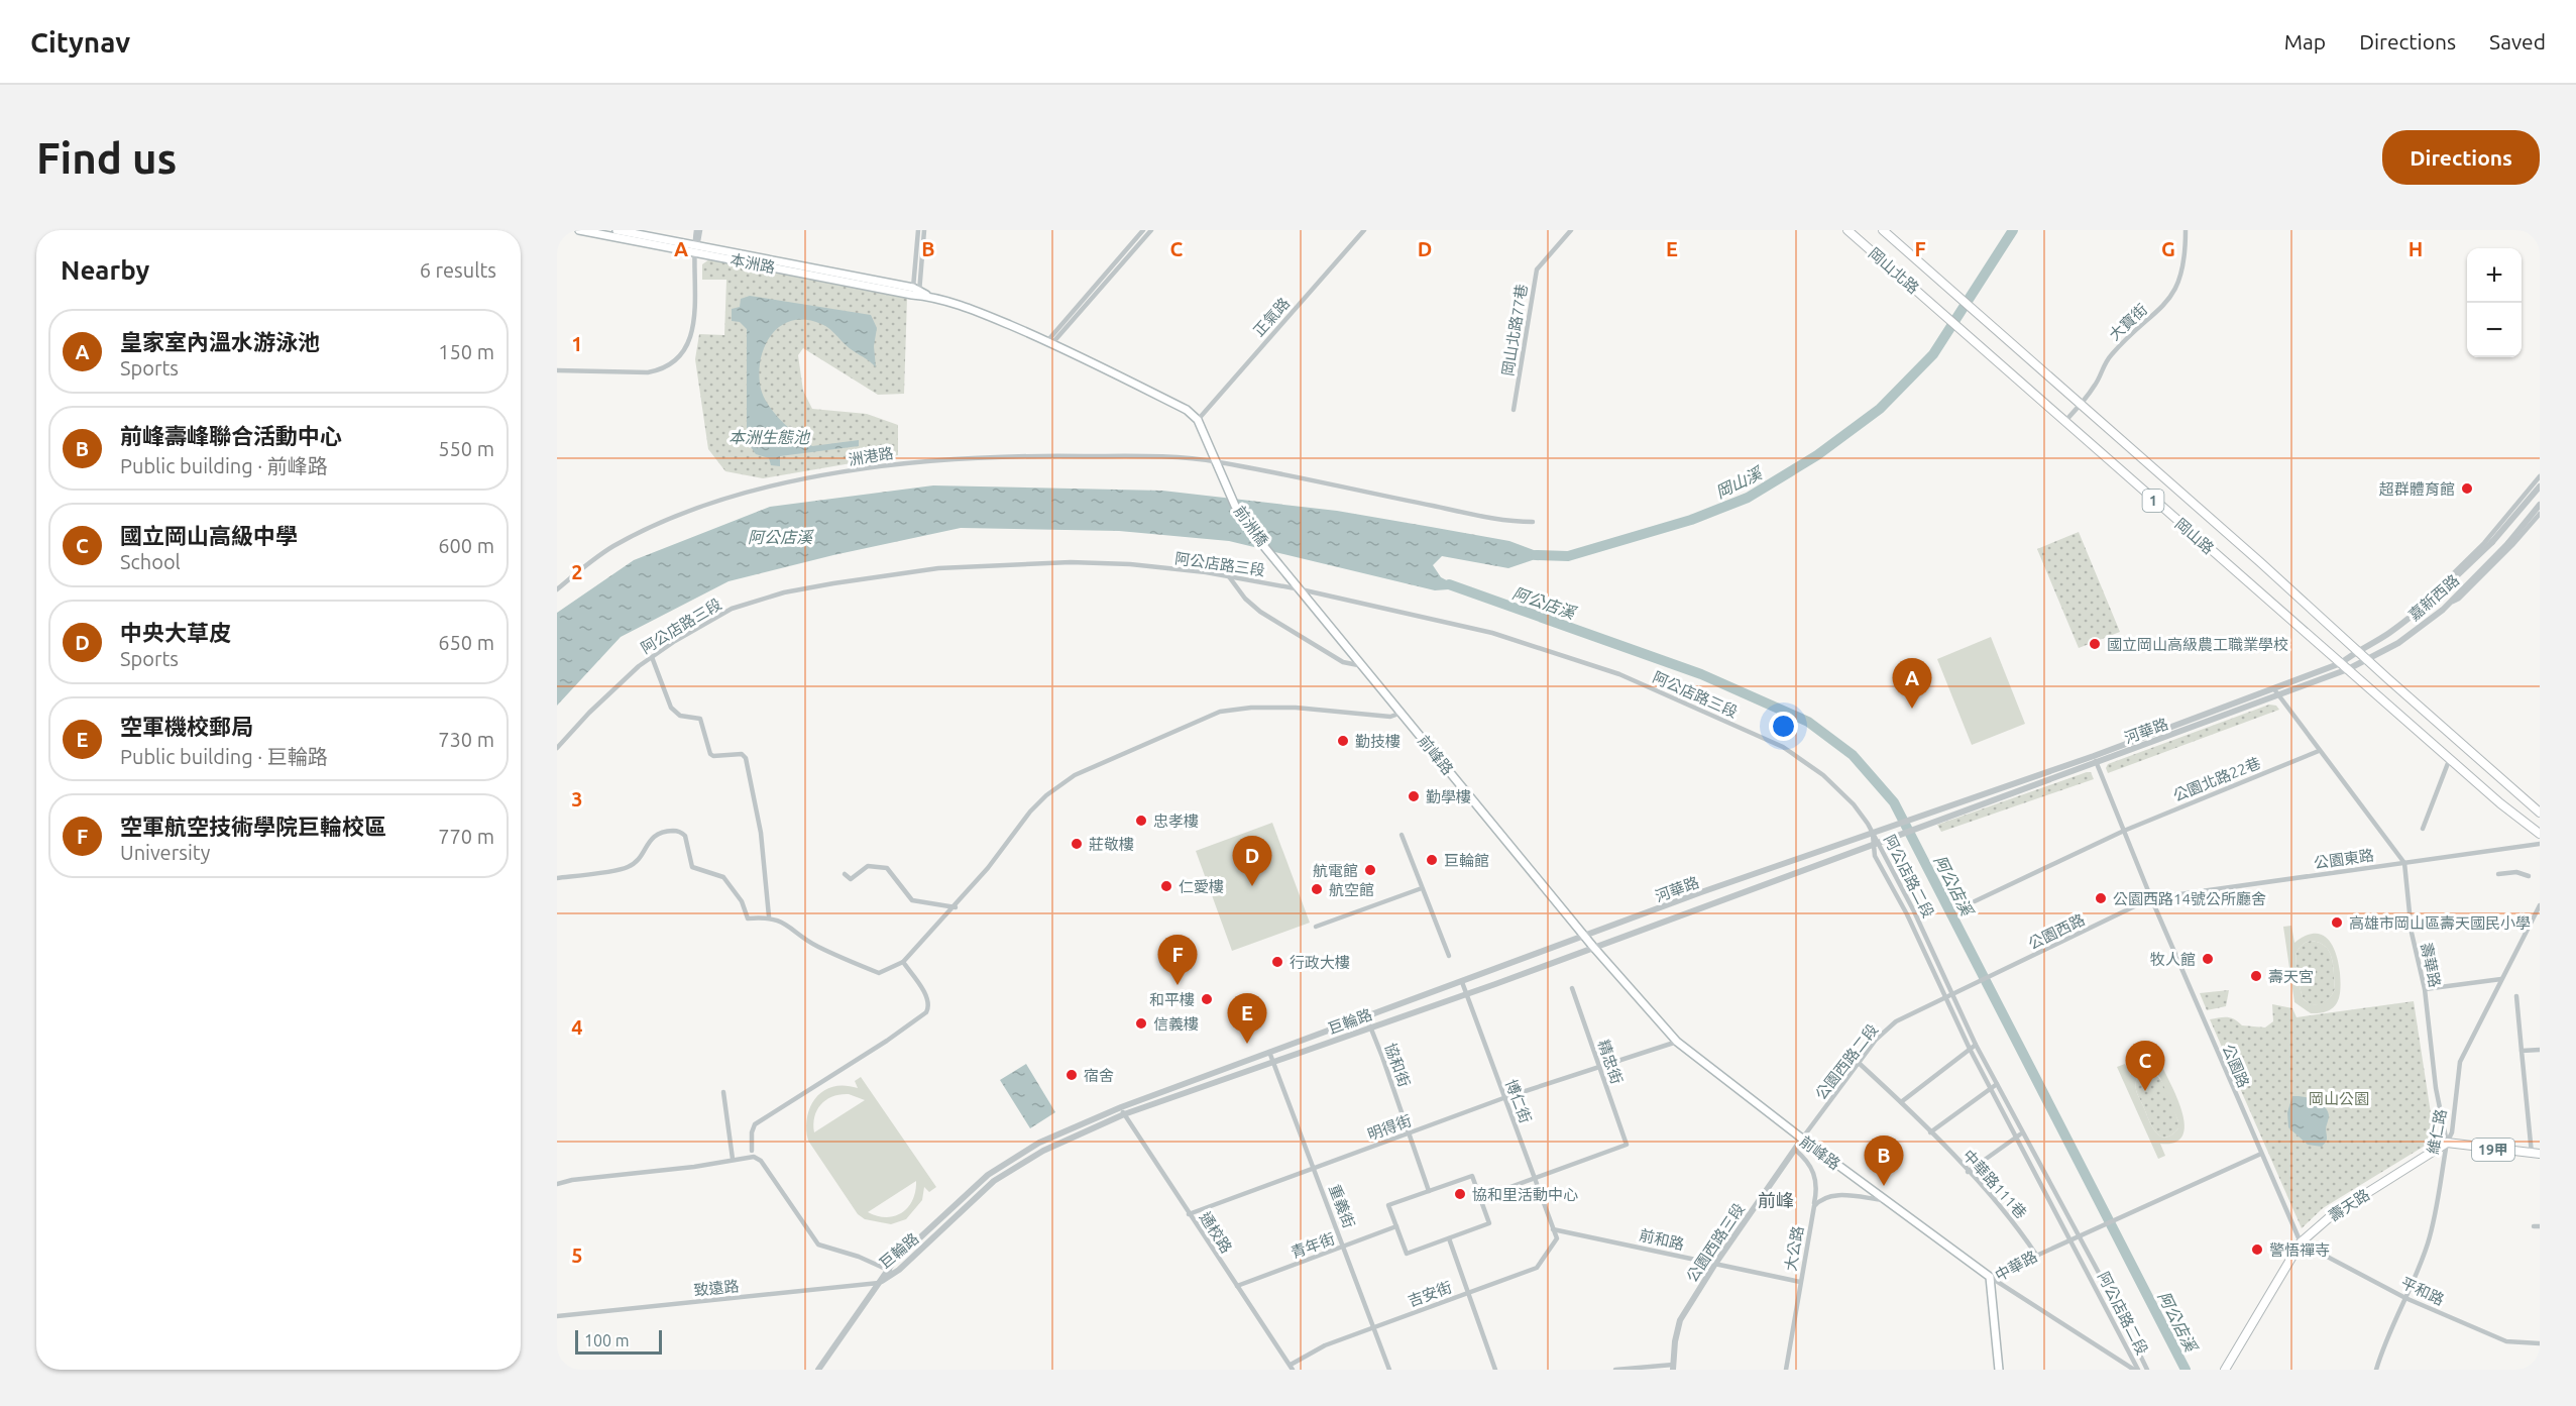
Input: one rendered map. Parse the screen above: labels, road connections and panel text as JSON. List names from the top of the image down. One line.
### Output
{"streets":{"main road":["本洲路","岡山北路","1","前洲橋","岡山路","前峰路","19甲","壽天路","中華路"],"street":["正氣路","大寶街","岡山北路77巷","洲港路","阿公店路三段","嘉新西路","河華路","公園北路22巷","公園東路","阿公店路二段","公園西路","壽華路","巨輪路","精忠街","公園西路二段","協和街","公園路","博仁街","明得街","維仁路","中華路111巷","重義街","通校路","前和路","公園西路三段","青年街","大公路","致遠路","平和路","吉安街"]},"crossings":[["本洲路","正氣路"],["岡山北路","岡山路"],["大寶街","岡山路"],["洲港路","前洲橋"],["1","岡山路"],["1","嘉新西路"],["1","河華路"],["前洲橋","前峰路"],["岡山路","嘉新西路"],["岡山路","河華路"],["阿公店路三段","河華路"],["阿公店路三段","前峰路"],["阿公店路三段","阿公店路二段"],["嘉新西路","河華路"],["河華路","前峰路"],["河華路","阿公店路二段"],["河華路","壽華路"],["河華路","巨輪路"],["河華路","公園路"],["前峰路","阿公店路二段"],["前峰路","巨輪路"],["前峰路","公園西路二段"],["前峰路","明得街"],["前峰路","公園西路三段"],["前峰路","中華路"],["公園北路22巷","壽華路"],["公園北路22巷","公園路"],["公園東路","公園西路"],["公園東路","壽華路"],["公園東路","公園路"],["阿公店路二段","公園西路"],["阿公店路二段","公園西路二段"],["阿公店路二段","中華路"],["公園西路","公園西路二段"],["公園西路","公園路"],["壽華路","維仁路"],["壽華路","19甲"],["壽華路","壽天路"],["巨輪路","協和街"],["巨輪路","博仁街"],["巨輪路","重義街"],["巨輪路","通校路"],["巨輪路","致遠路"],["精忠街","博仁街"],["精忠街","明得街"],["公園西路二段","中華路111巷"],["公園西路二段","公園西路三段"],["協和街","明得街"],["公園路","壽天路"],["公園路","中華路"],["公園路","平和路"],["博仁街","明得街"],["博仁街","前和路"],["博仁街","吉安街"],["明得街","重義街"],["明得街","通校路"],["維仁路","19甲"],["維仁路","壽天路"],["維仁路","平和路"],["19甲","壽天路"],["中華路111巷","中華路"],["壽天路","平和路"],["重義街","青年街"],["重義街","吉安街"],["通校路","青年街"],["通校路","吉安街"],["前和路","公園西路三段"],["前和路","大公路"],["前和路","吉安街"],["公園西路三段","大公路"]],"districts":["前峰"],"water":["本洲生態池","岡山溪","阿公店溪"],"parks":["岡山公園"],"places":["超群體育館","國立岡山高級農工職業學校","勤技樓","勤學樓","忠孝樓","莊敬樓","巨輪館","航電館","仁愛樓","航空館","公園西路14號公所廳舍","高雄市岡山區壽天國民小學","牧人館","行政大樓","壽天宮","和平樓","信義樓","宿舍","協和里活動中心","警悟禪寺"],"scale_bar":"100 m","page":{"header":"Citynav","nav":["Map","Directions","Saved"],"buttons":"Directions","title":"Find us","heading":["Nearby","6 results"],"map_buttons":["+","−"],"list":[{"mark":"A","name":"皇家室內溫水游泳池","note":"Sports","value":"150 m"},{"mark":"B","name":"前峰壽峰聯合活動中心","note":"Public building · 前峰路","value":"550 m"},{"mark":"C","name":"國立岡山高級中學","note":"School","value":"600 m"},{"mark":"D","name":"中央大草皮","note":"Sports","value":"650 m"},{"mark":"E","name":"空軍機校郵局","note":"Public building · 巨輪路","value":"730 m"},{"mark":"F","name":"空軍航空技術學院巨輪校區","note":"University","value":"770 m"}],"pins":["A","D","F","E","C","B"],"scale":"100 m"},"grid":{"columns":["A","B","C","D","E","F","G","H"],"rows":["1","2","3","4","5"]}}
